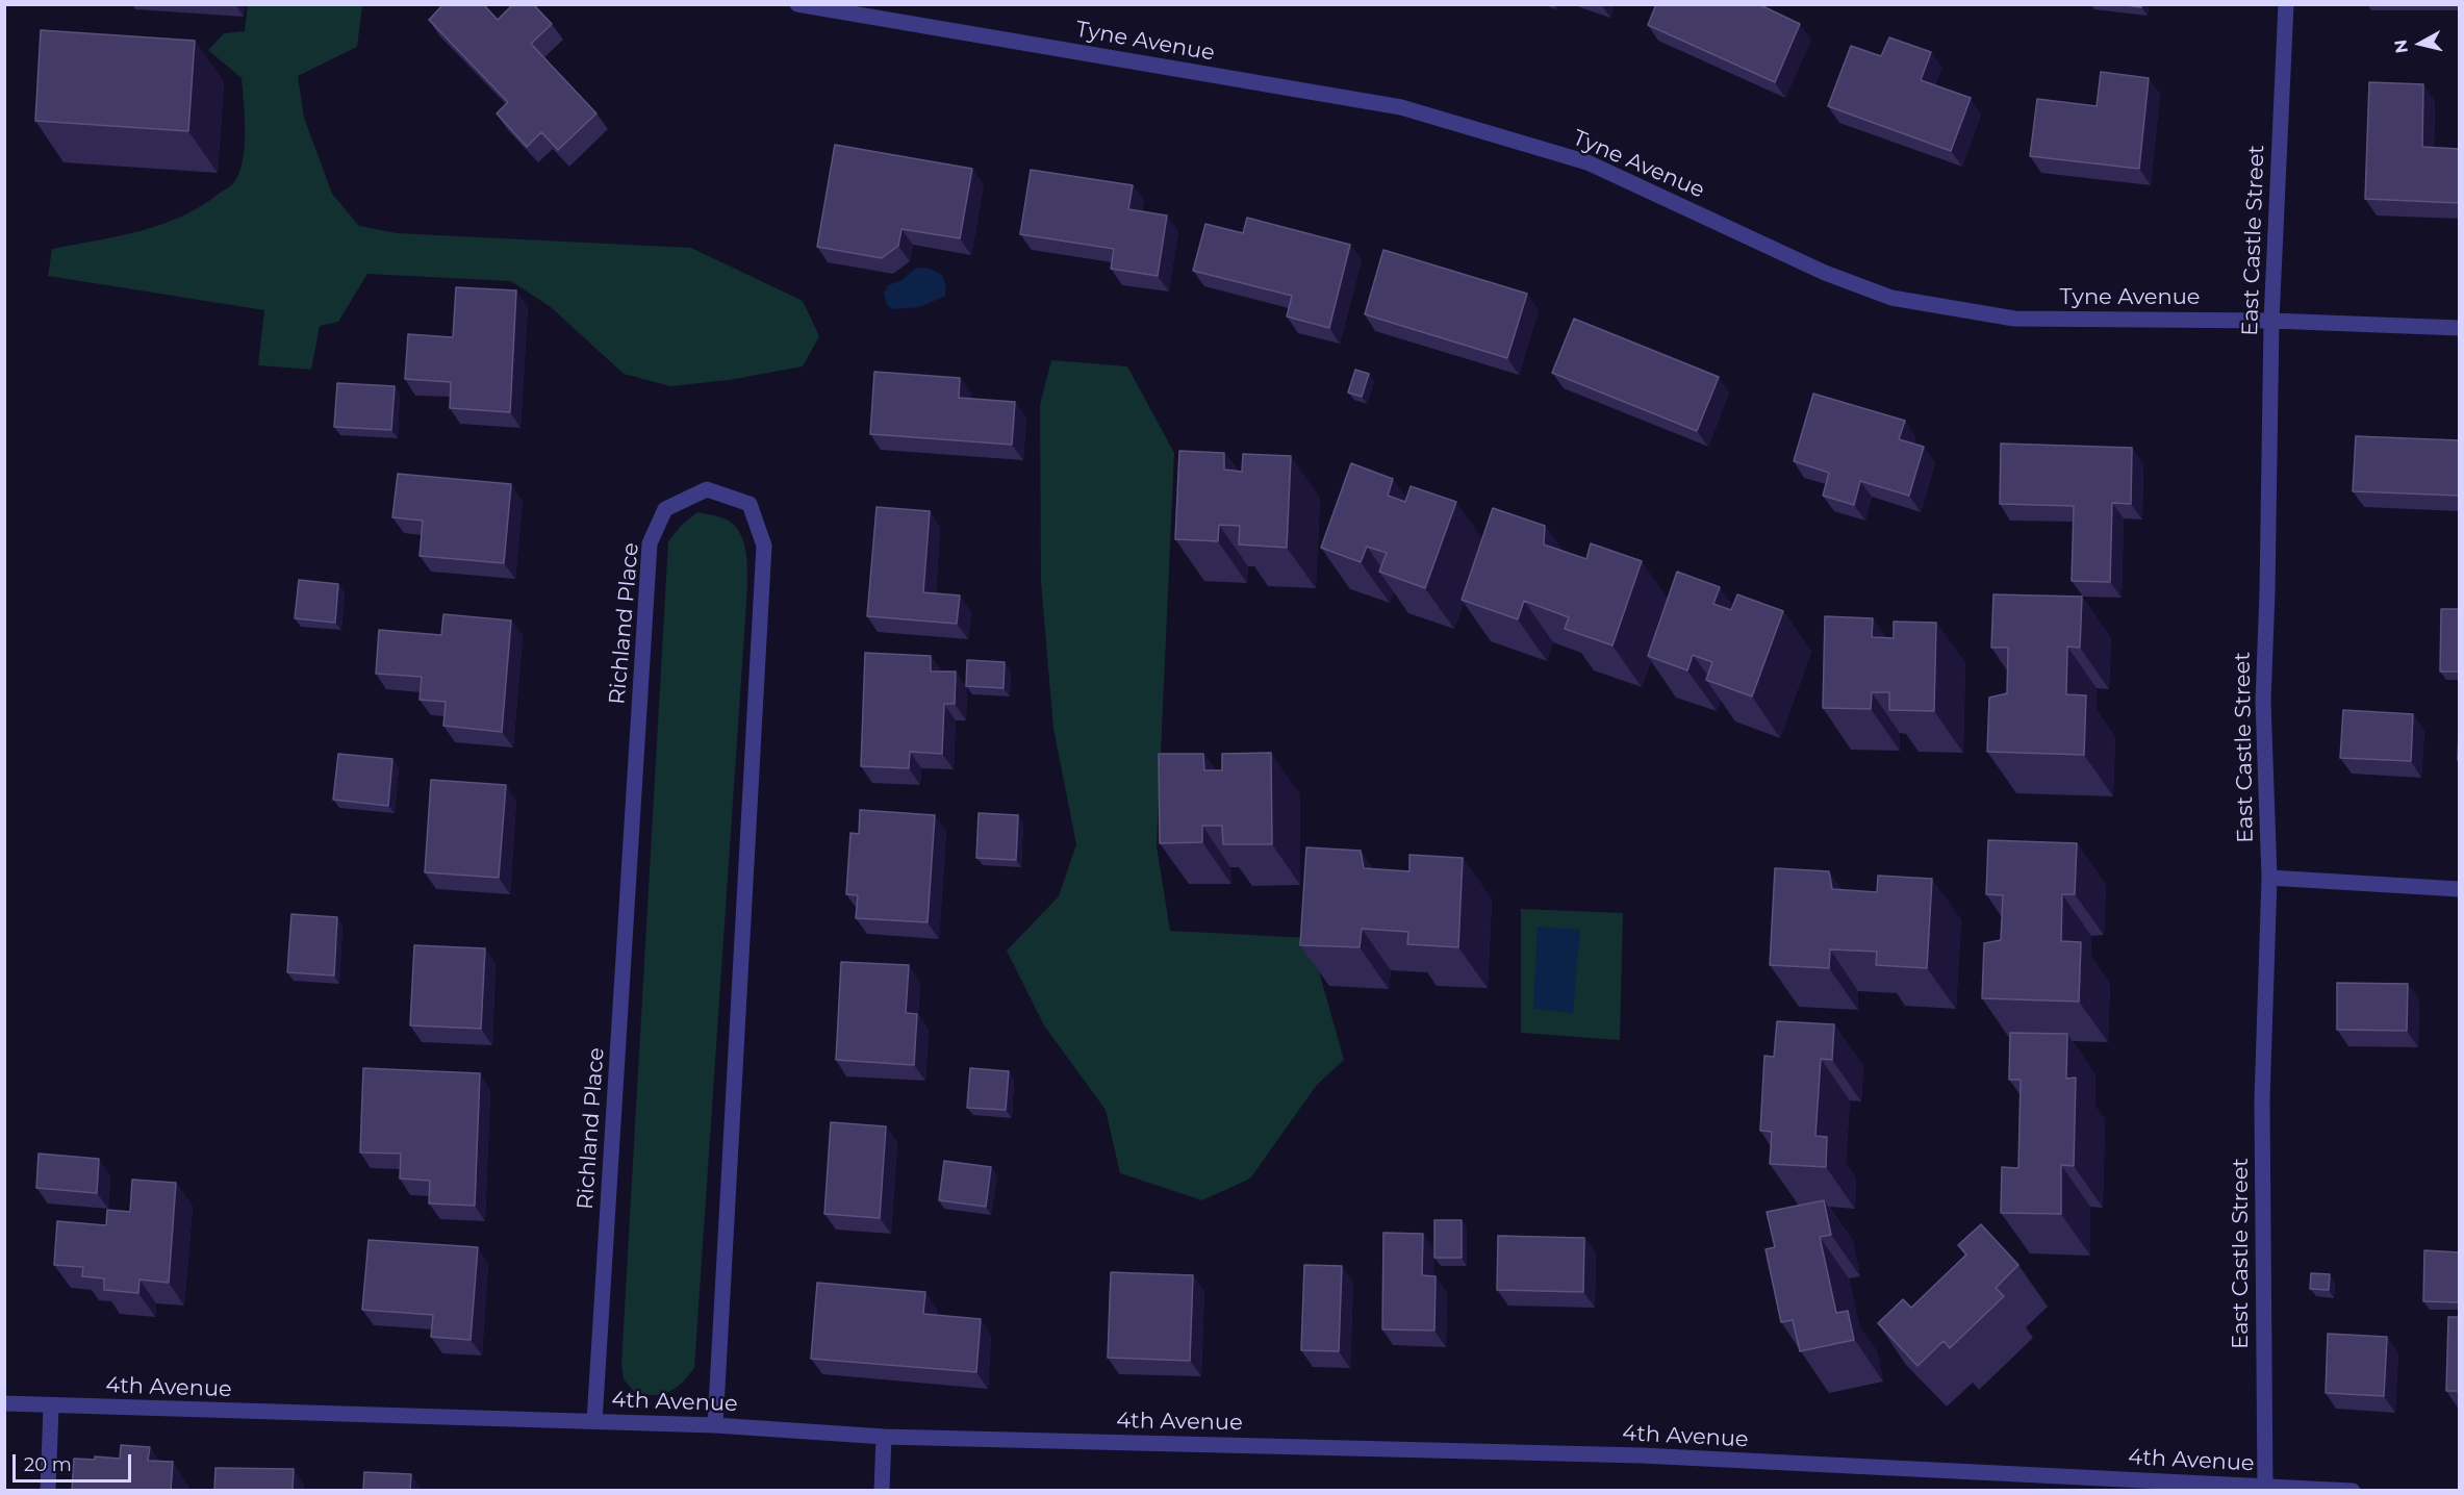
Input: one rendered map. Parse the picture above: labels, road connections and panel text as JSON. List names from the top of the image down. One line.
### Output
{"streets":{"street":["Tyne Avenue","East Castle Street","Richland Place","4th Avenue"]},"crossings":[["Tyne Avenue","East Castle Street"],["East Castle Street","4th Avenue"],["Richland Place","4th Avenue"]],"scale_bar":"20 m","north":"left"}
